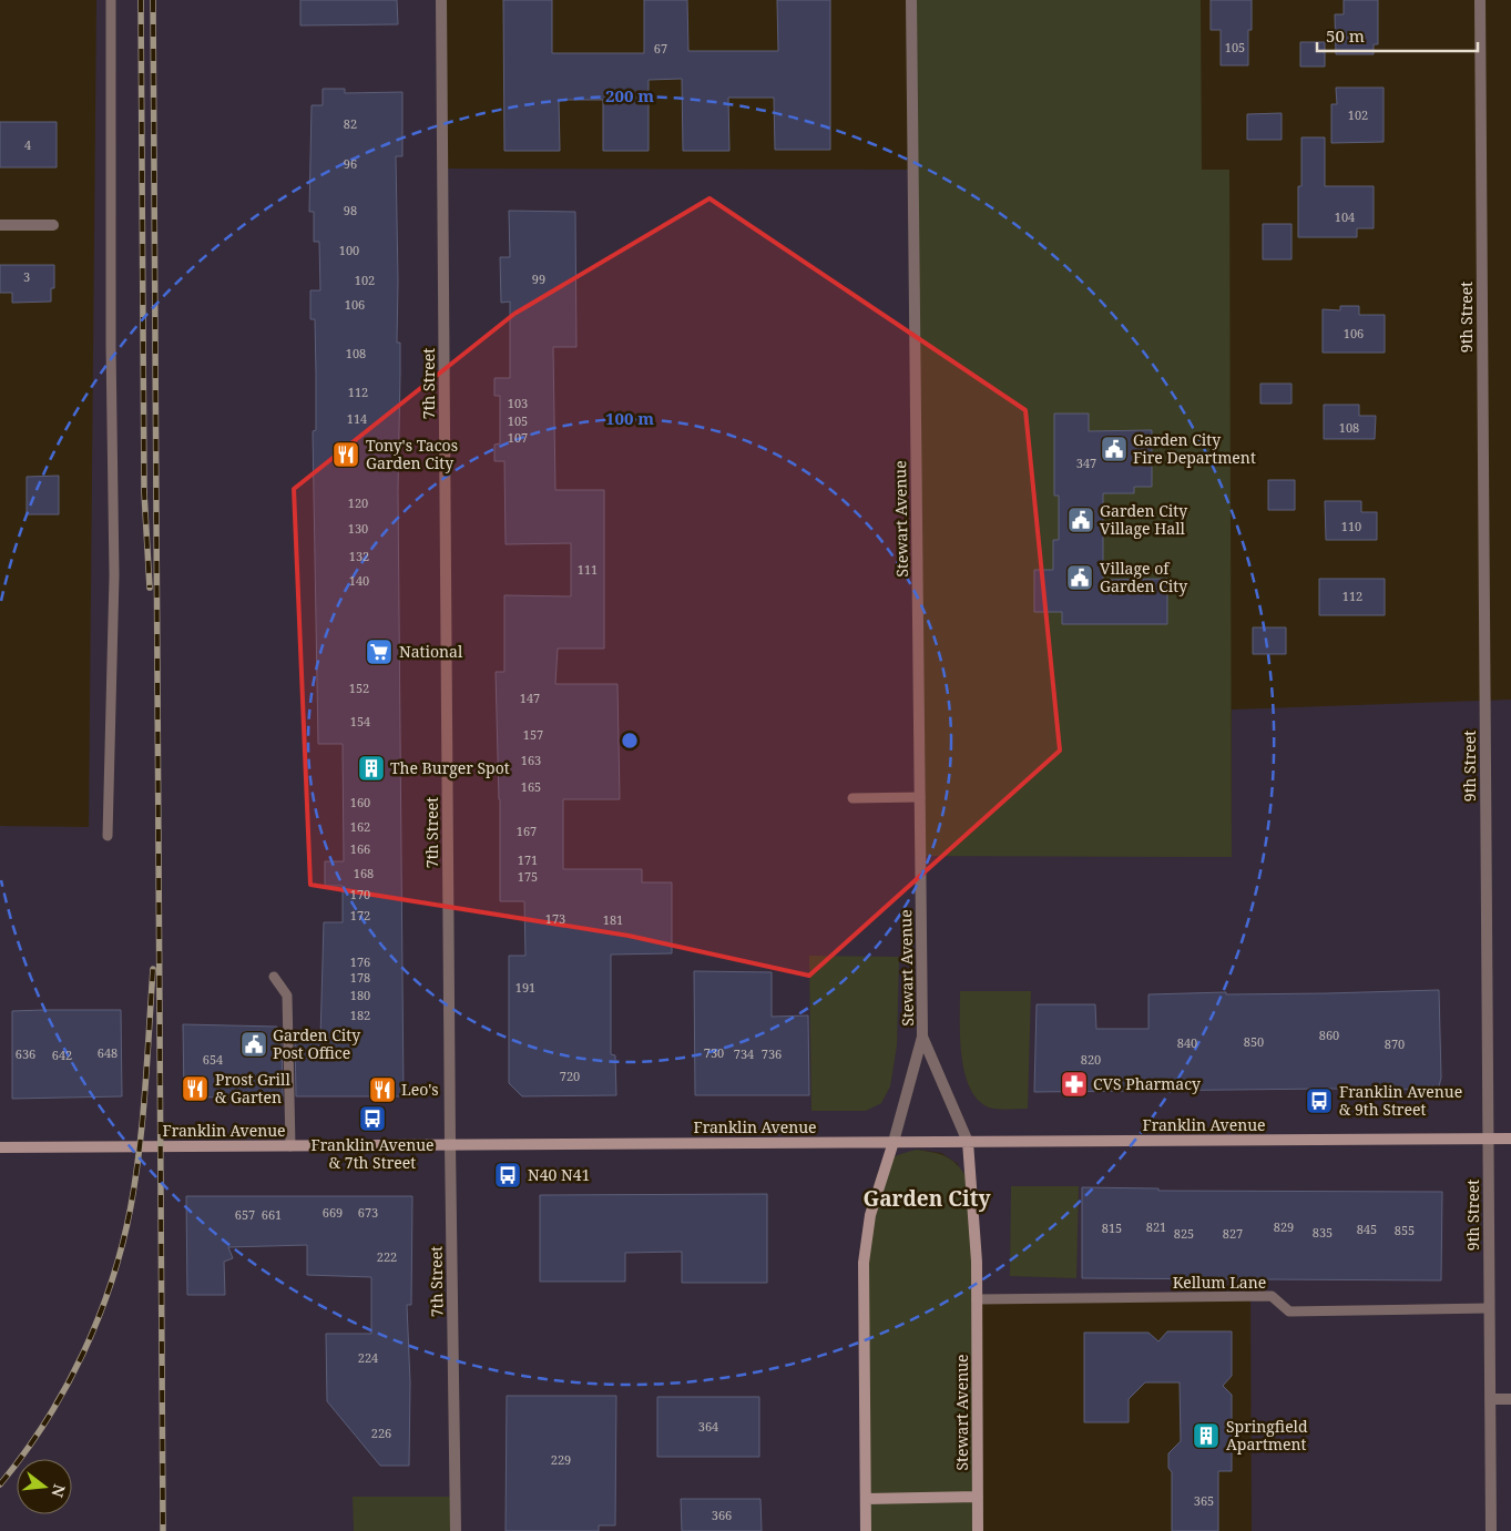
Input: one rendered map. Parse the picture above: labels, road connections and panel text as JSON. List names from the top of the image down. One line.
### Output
{"streets":{"main road":["Stewart Avenue","Franklin Avenue"],"street":["9th Street","7th Street"],"lane":["Kellum Lane"]},"crossings":[["9th Street","Franklin Avenue"],["9th Street","Kellum Lane"],["7th Street","Franklin Avenue"],["Stewart Avenue","Franklin Avenue"],["Stewart Avenue","Kellum Lane"]],"districts":["Garden City"],"places":{"public building":["Garden City Fire Department","Garden City Village Hall","Village of Garden City","Garden City Post Office"],"restaurant":["Tony's Tacos Garden City","Prost Grill & Garten","Leo's"],"supermarket":["National"],"building":["The Burger Spot","Springfield Apartment"],"pharmacy":["CVS Pharmacy"],"bus stop":["Franklin Avenue & 9th Street","Franklin Avenue & 7th Street","N40 N41"]},"house_numbers":["105","67","102","82","4","96","98","104","100","3","99","102","106","106","108","112","103","114","105","108","107","347","120","110","130","132","111","140","112","152","147","154","157","163","165","160","162","167","166","171","168","175","170","172","173","181","176","178","191","180","182","860","850","840","870","648","730","636","734","736","642","654","820","720","669","673","657","661","821","829","815","845","855","835","825","827","222","224","364","226","229","365","366"],"scale_bar":"50 m","north":"right","rings":["200 m","100 m"]}
